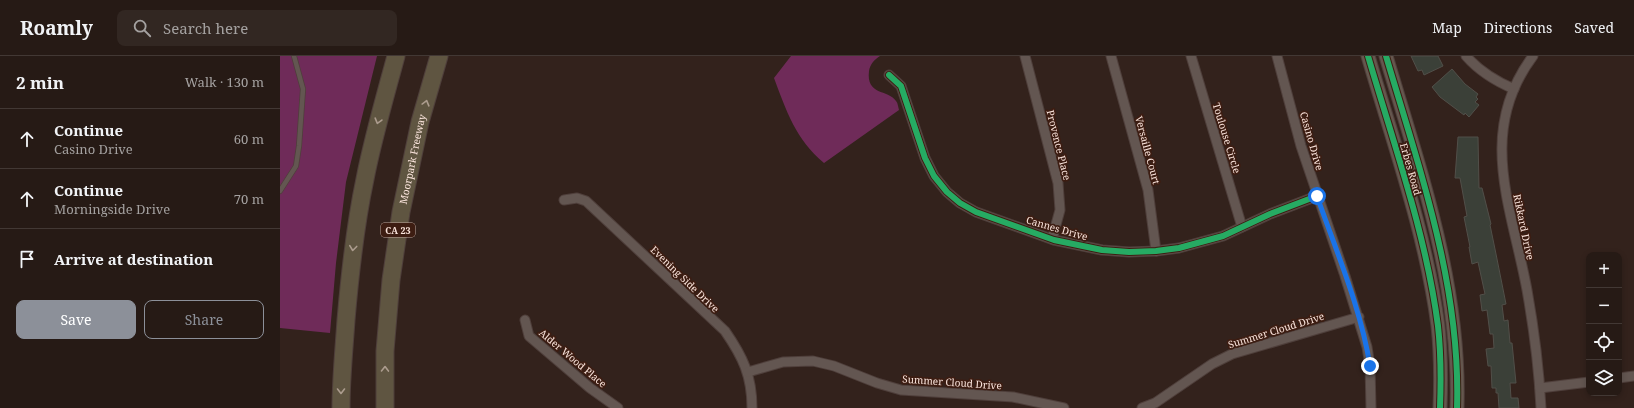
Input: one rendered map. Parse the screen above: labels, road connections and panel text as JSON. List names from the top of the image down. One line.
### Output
{"streets":{"highway":["Moorpark Freeway","CA 23"],"main road":["Erbes Road"],"street":["Toulouse Circle","Casino Drive","Provence Place","Versaille Court","Rikkard Drive","Cannes Drive","Evening Side Drive","Summer Cloud Drive","Alder Wood Place"]},"crossings":[["Toulouse Circle","Cannes Drive"],["Casino Drive","Cannes Drive"],["Casino Drive","Summer Cloud Drive"],["Provence Place","Cannes Drive"],["Versaille Court","Cannes Drive"],["Evening Side Drive","Summer Cloud Drive"]],"page":{"header":"Roamly","search":"Search here","nav":["Map","Directions","Saved"],"heading":["2 min","Walk · 130 m"],"list":[["Continue","Casino Drive","60 m"],["Continue","Morningside Drive","70 m"],"Arrive at destination"],"map_buttons":["+","−"],"buttons":["Save","Share"]}}
